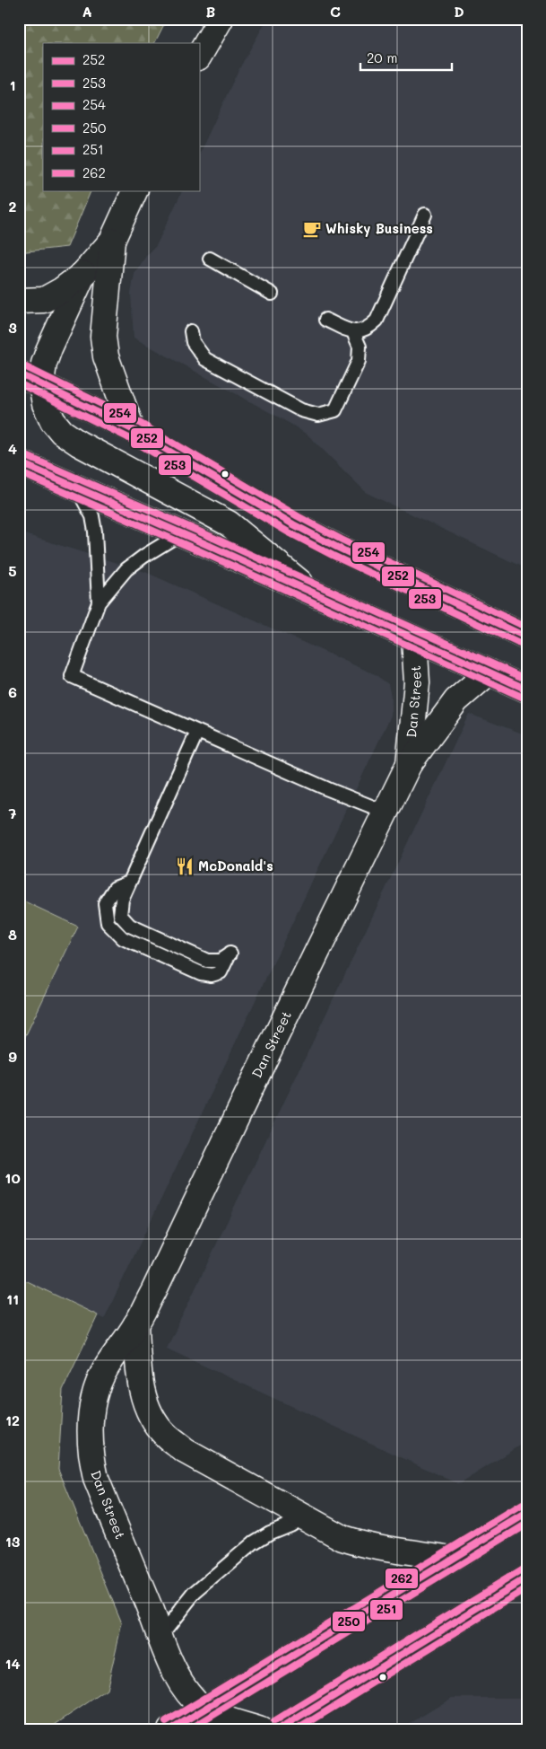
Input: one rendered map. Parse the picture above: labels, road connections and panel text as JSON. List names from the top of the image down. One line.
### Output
{"streets":{"main road":["Dan Street"]},"places":{"cafe":["Whisky Business"],"restaurant":["McDonald's"]},"lines":["transit line 254","transit line 252","transit line 253","transit line 262","transit line 250","transit line 251"],"legend":["252","253","254","250","251","262"],"scale_bar":"20 m","grid":{"columns":["A","B","C","D"],"rows":["1","2","3","4","5","6","7","8","9","10","11","12","13","14"]}}
